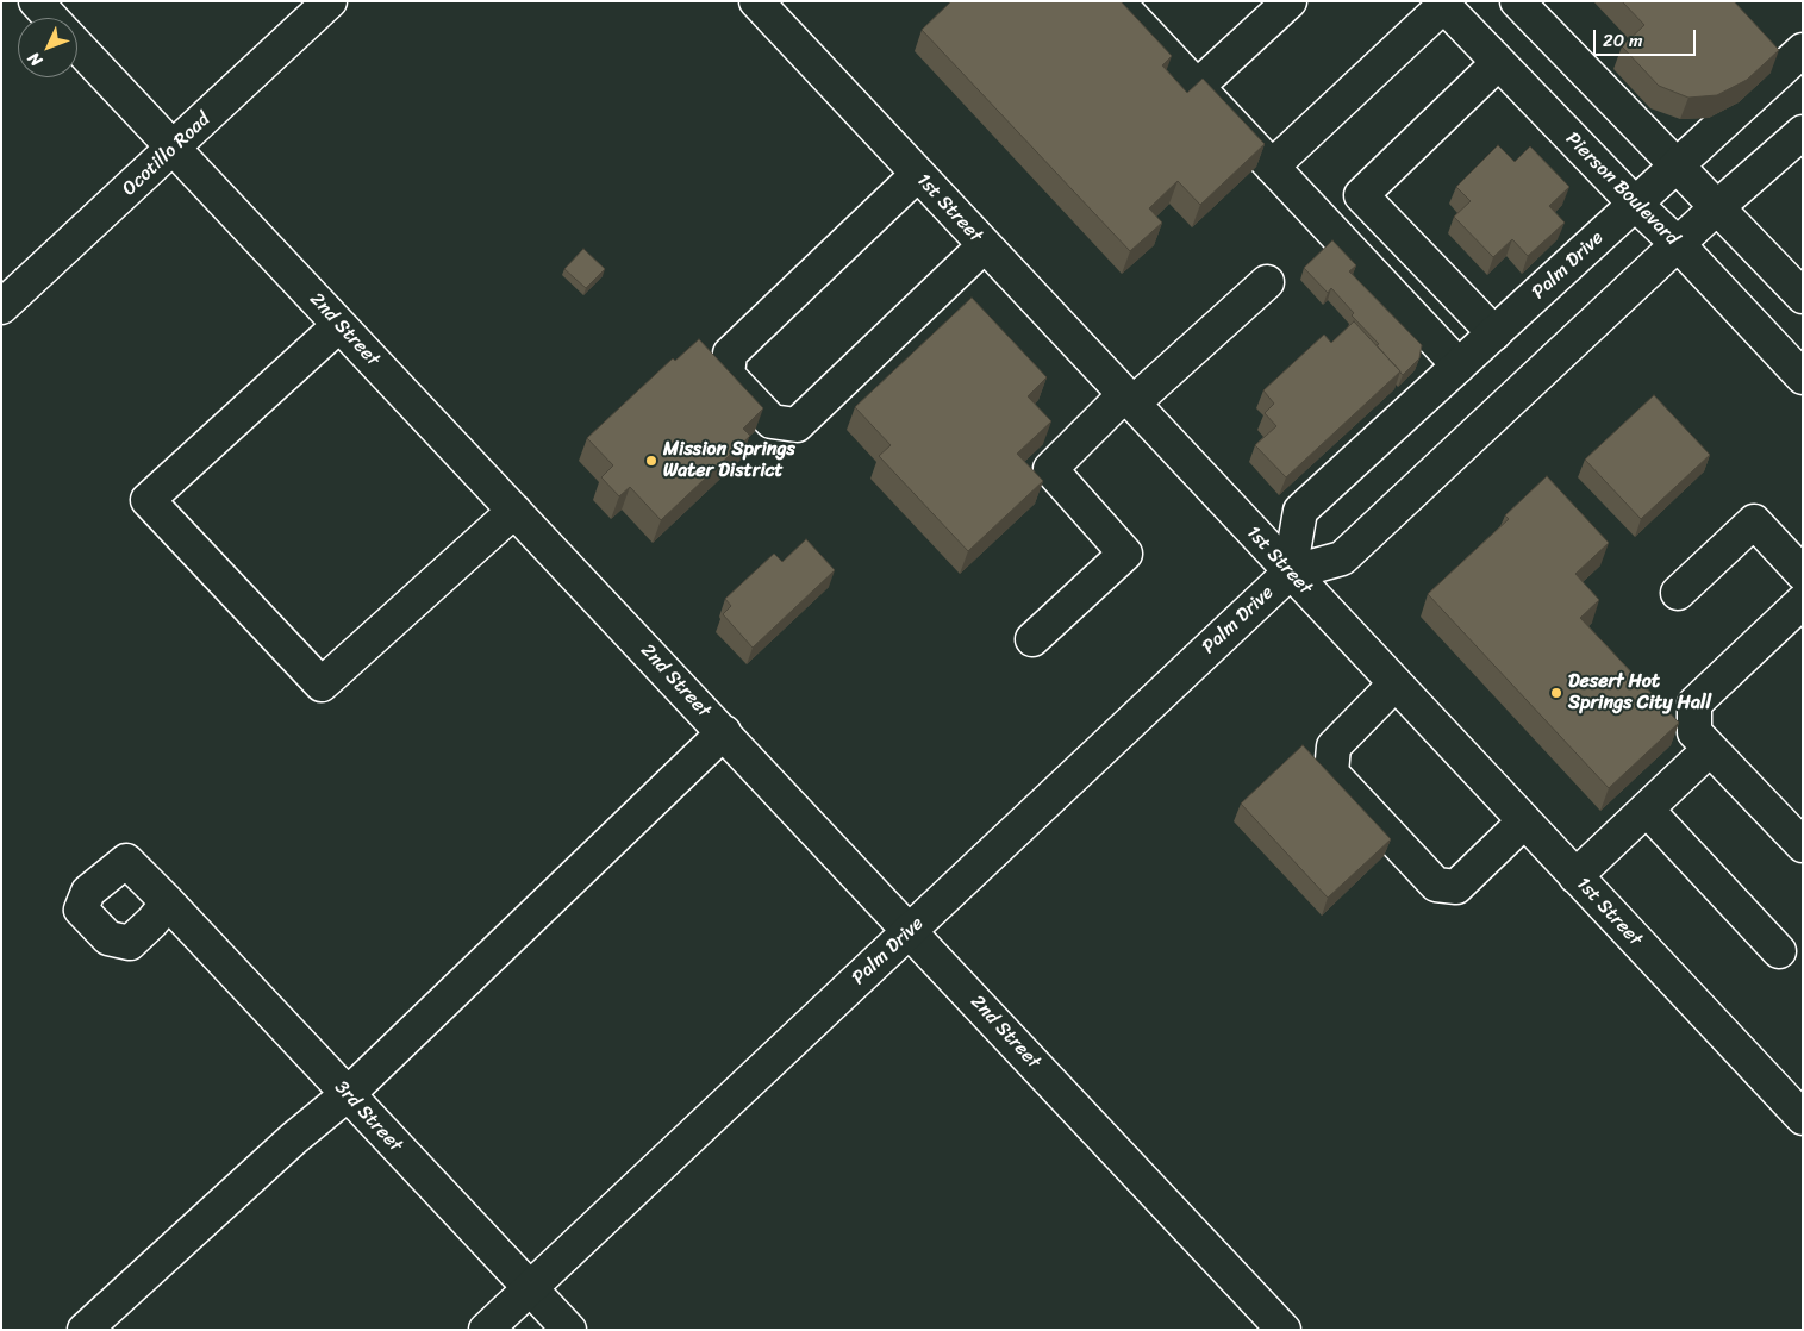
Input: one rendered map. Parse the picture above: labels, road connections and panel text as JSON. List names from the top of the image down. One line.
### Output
{"streets":{"street":["Ocotillo Road","Pierson Boulevard","1st Street","Palm Drive","2nd Street","3rd Street"]},"crossings":[["Ocotillo Road","2nd Street"],["Pierson Boulevard","Palm Drive"],["1st Street","Palm Drive"],["Palm Drive","2nd Street"],["Palm Drive","3rd Street"]],"places":["Mission Springs Water District","Desert Hot Springs City Hall"],"scale_bar":"20 m","north":"bottom left"}
